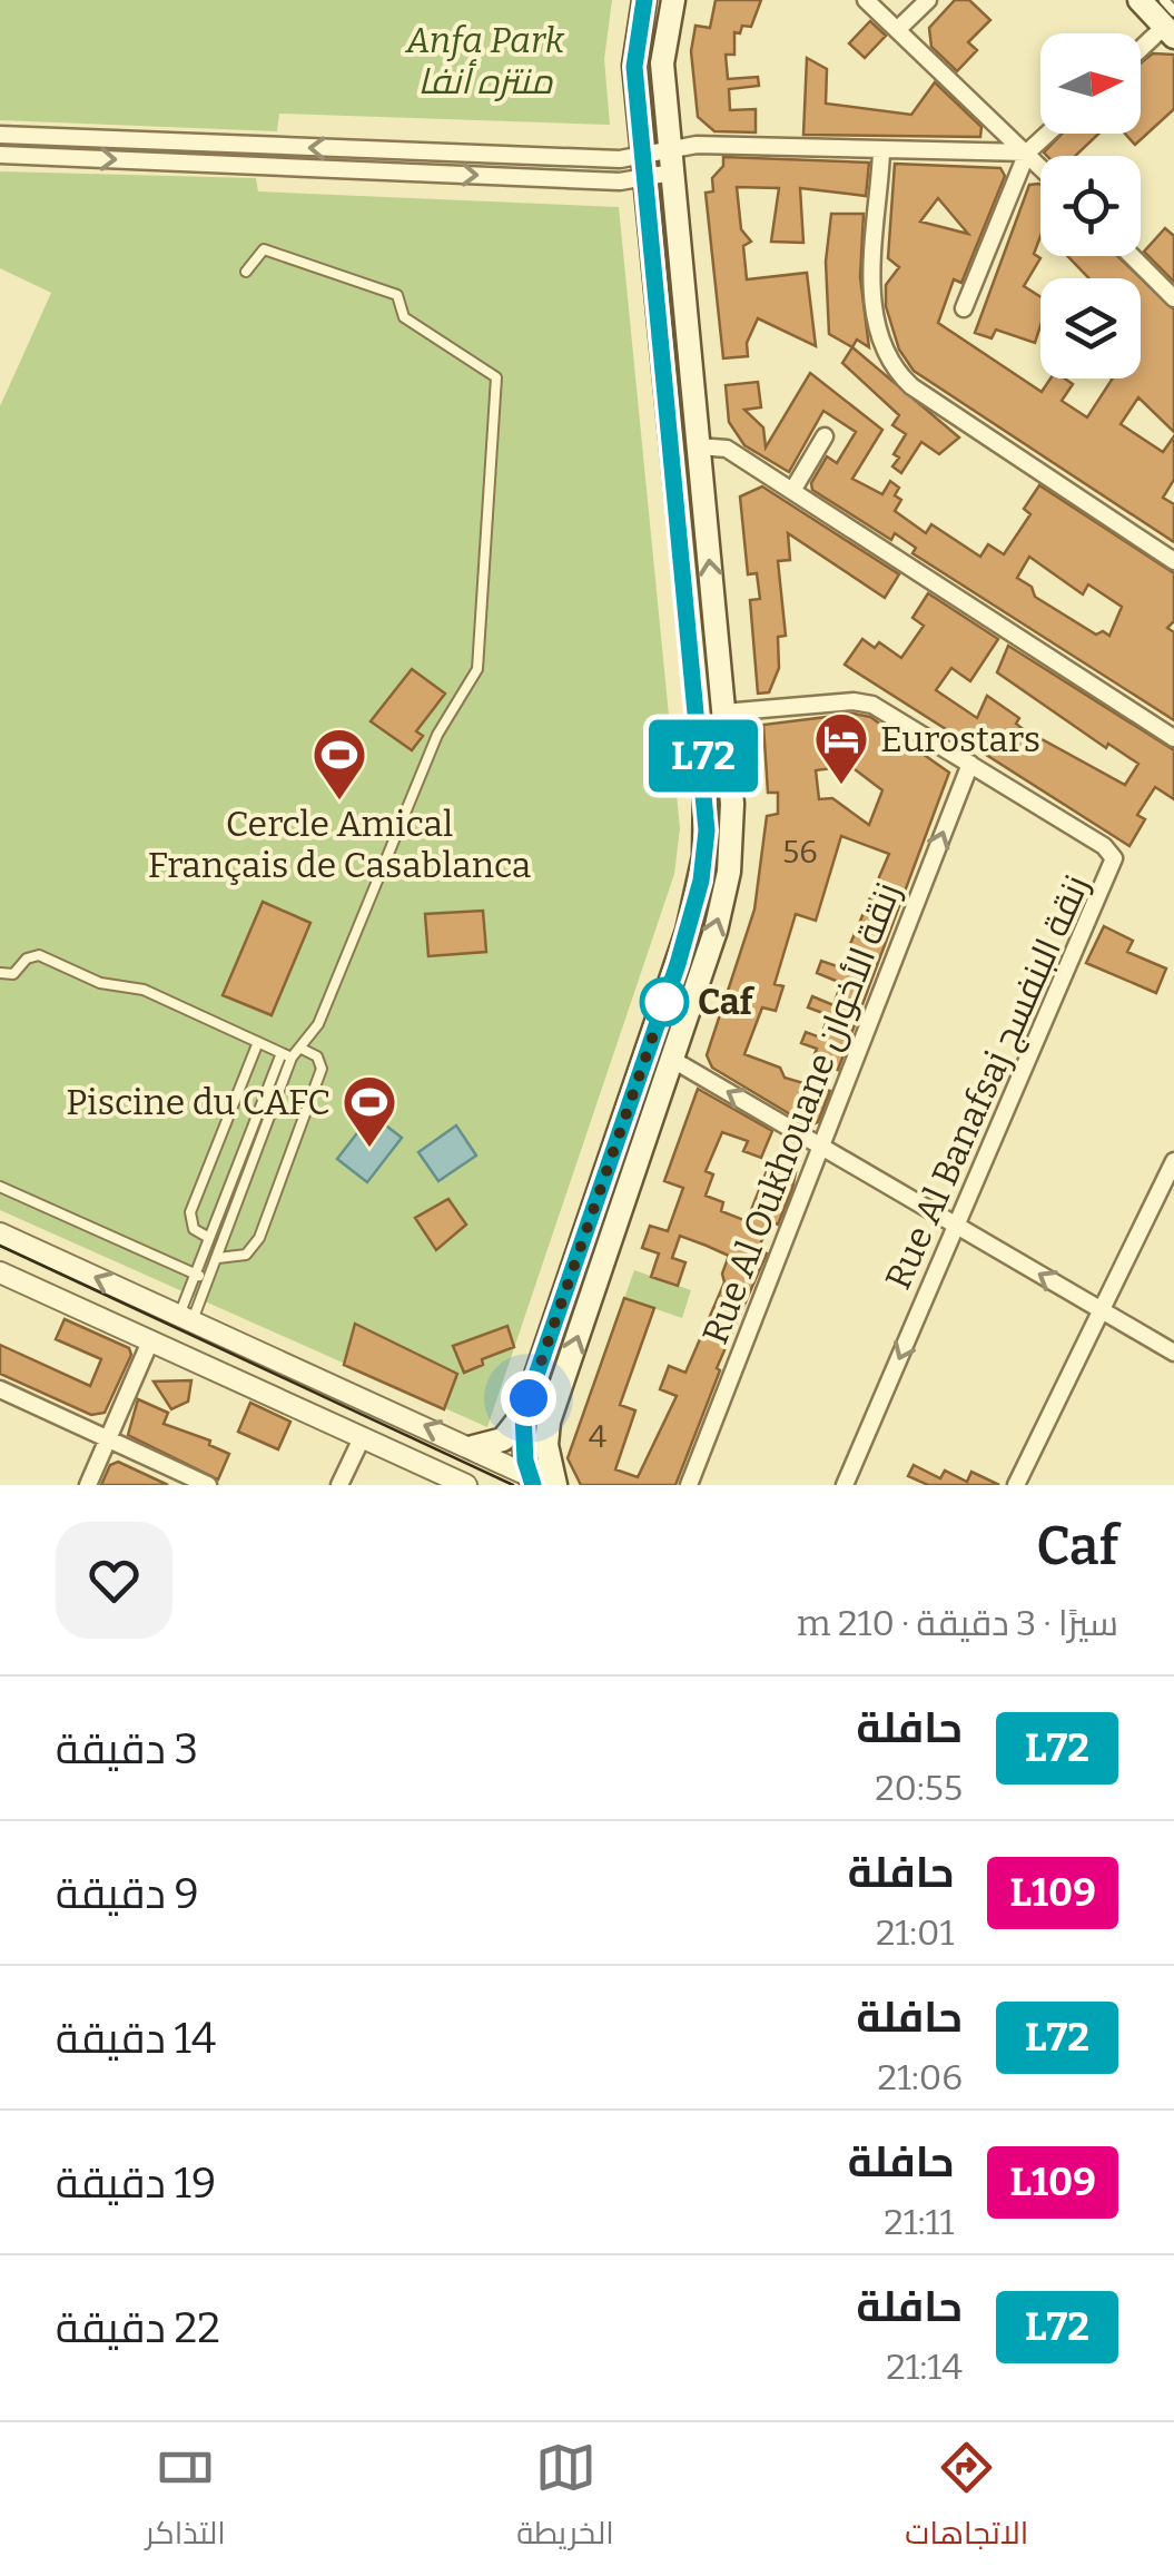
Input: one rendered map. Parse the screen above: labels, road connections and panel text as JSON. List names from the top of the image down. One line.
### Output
{"streets":{"street":["Rue Al Banafsaj زنقة البنفسج","Rue Al Oukhouane زنقة الأخوان"]},"crossings":[["Rue Al Banafsaj زنقة البنفسج","Rue Al Oukhouane زنقة الأخوان"]],"one_way":["Rue Al Oukhouane زنقة الأخوان"],"parks":["Anfa Park منتزه أنفا"],"places":{"hotel":["Eurostars"],"sports":["Cercle Amical Français de Casablanca","Piscine du CAFC"],"other":["Caf"]},"lines":["bus line L72"],"house_numbers":["56","4"],"north":"right","page":{"on_map":"L72","heading":["Caf","سيرًا · 3 دقيقة · 210 m"],"list":[{"mark":"L72","name":"حافلة","note":"20:55","value":"3 دقيقة"},{"mark":"L109","name":"حافلة","note":"21:01","value":"9 دقيقة"},{"mark":"L72","name":"حافلة","note":"21:06","value":"14 دقيقة"},{"mark":"L109","name":"حافلة","note":"21:11","value":"19 دقيقة"},{"mark":"L72","name":"حافلة","note":"21:14","value":"22 دقيقة"}],"tabs":["الاتجاهات","الخريطة","التذاكر"]}}
